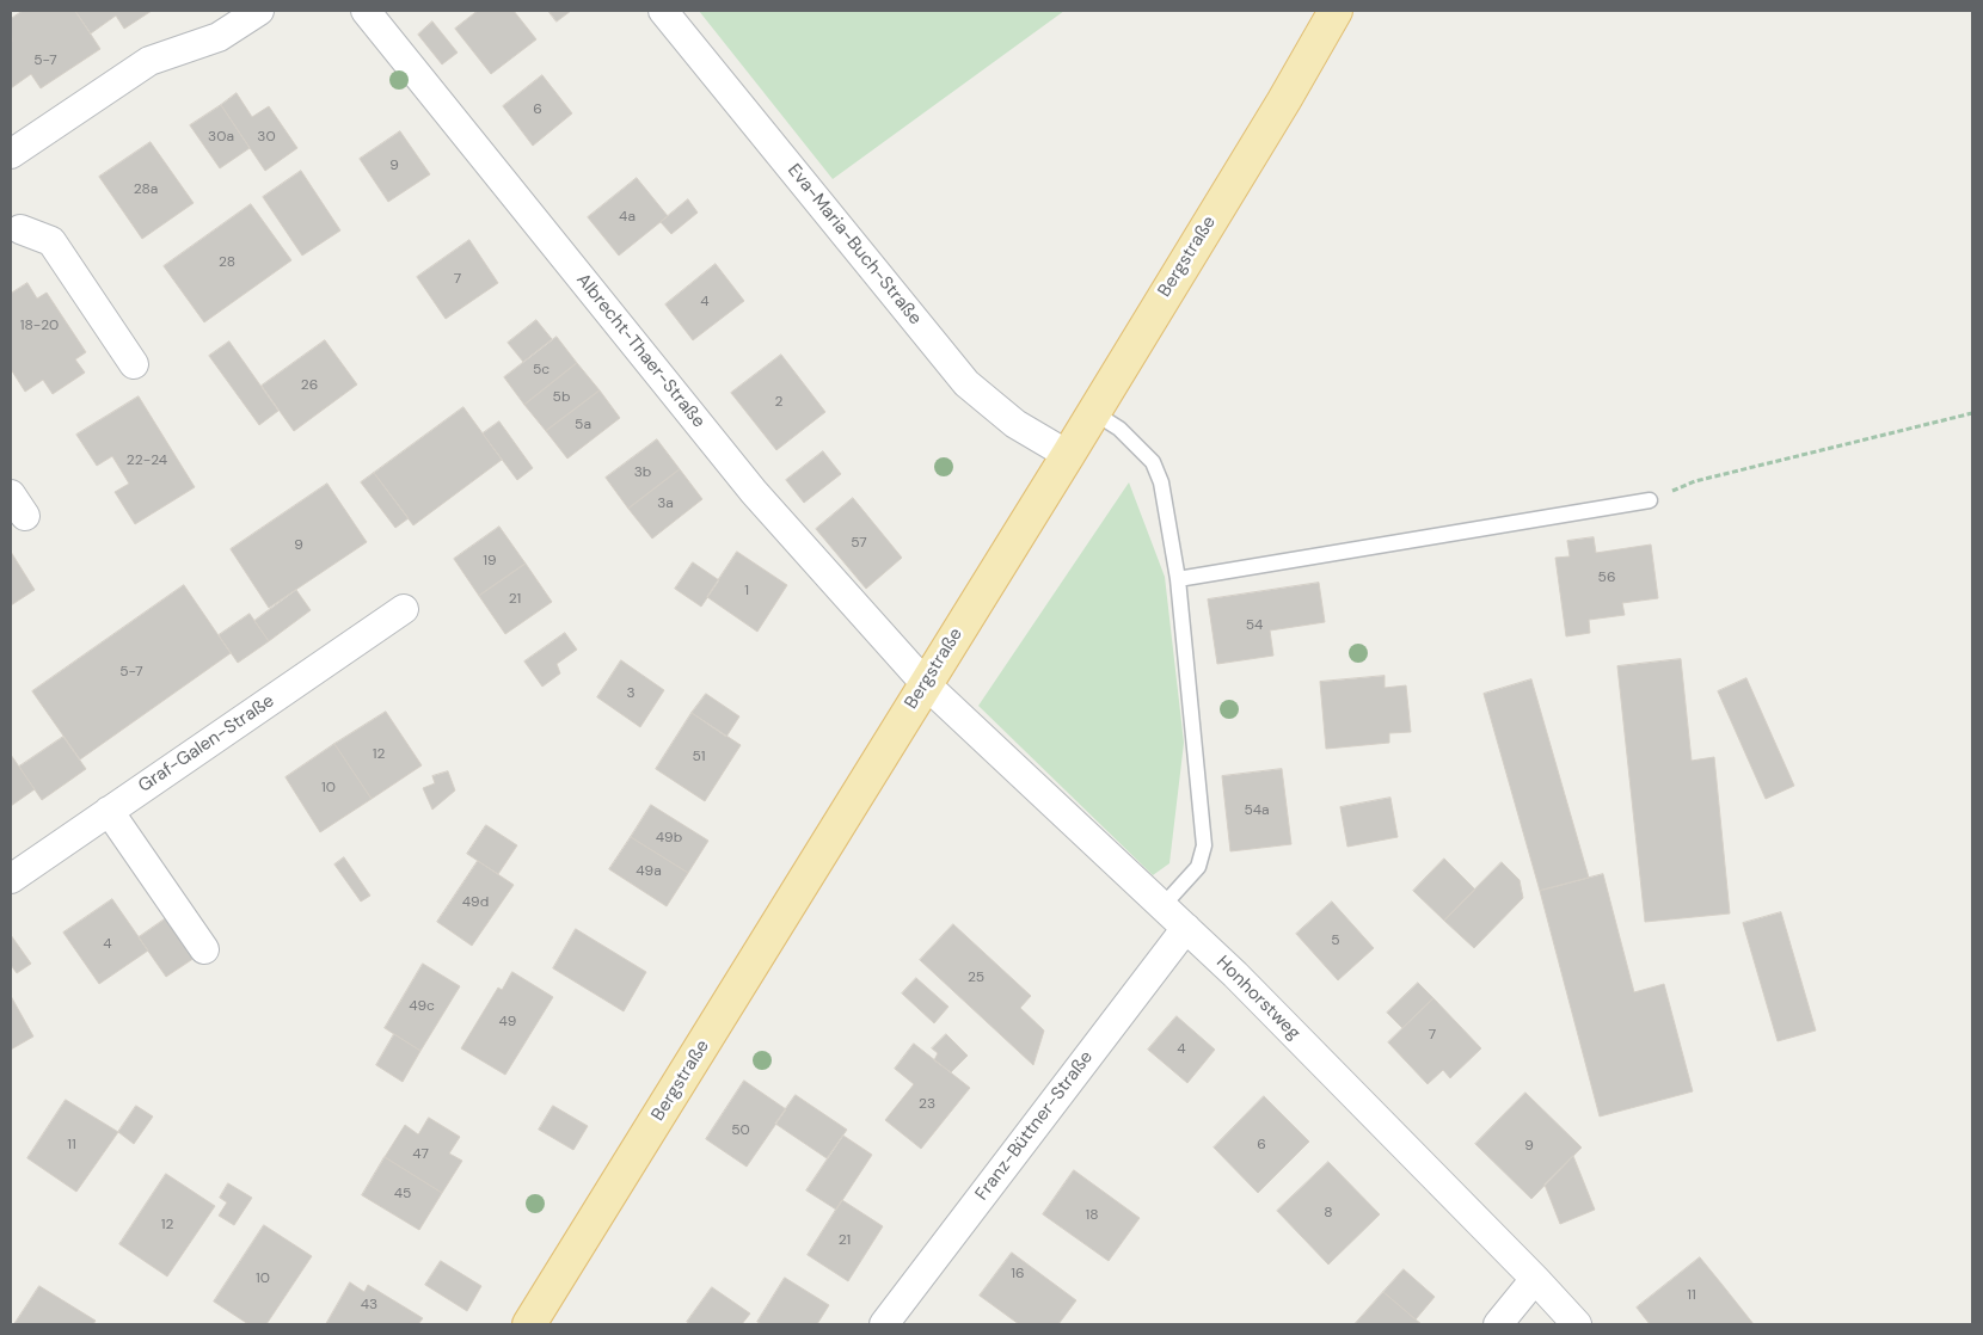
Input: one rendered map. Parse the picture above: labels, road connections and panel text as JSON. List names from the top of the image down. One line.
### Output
{"streets":{"main road":["Bergstraße"],"street":["Eva-Maria-Buch-Straße","Albrecht-Thaer-Straße","Graf-Galen-Straße","Honhorstweg","Franz-Büttner-Straße"]},"crossings":[["Eva-Maria-Buch-Straße","Bergstraße"],["Bergstraße","Albrecht-Thaer-Straße"],["Bergstraße","Honhorstweg"],["Albrecht-Thaer-Straße","Honhorstweg"],["Honhorstweg","Franz-Büttner-Straße"]],"house_numbers":["5-7","6","30a","30","9","28a","4a","28","7","4","18-20","5c","26","5b","2","5a","22-24","3b","3a","57","9","19","56","1","21","54","5-7","3","12","51","10","54a","49b","49a","49d","5","4","25","49c","49","7","4","23","50","11","6","9","47","45","8","18","12","21","16","10","11","43"]}
